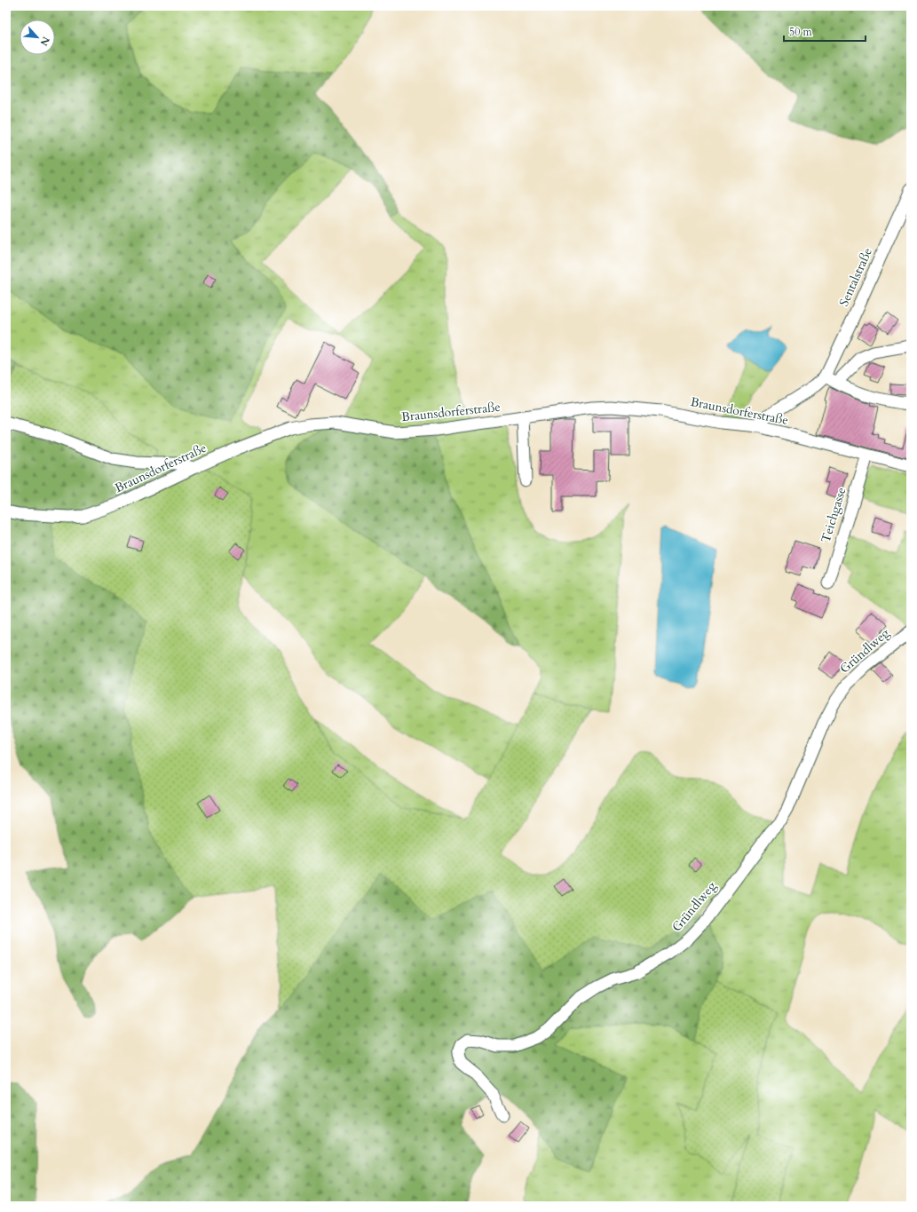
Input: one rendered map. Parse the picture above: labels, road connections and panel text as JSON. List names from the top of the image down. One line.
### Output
{"streets":{"street":["Sentalstraße","Braunsdorferstraße","Teichgasse","Gründlweg"]},"crossings":[["Braunsdorferstraße","Teichgasse"]],"scale_bar":"50 m","north":"bottom right"}
